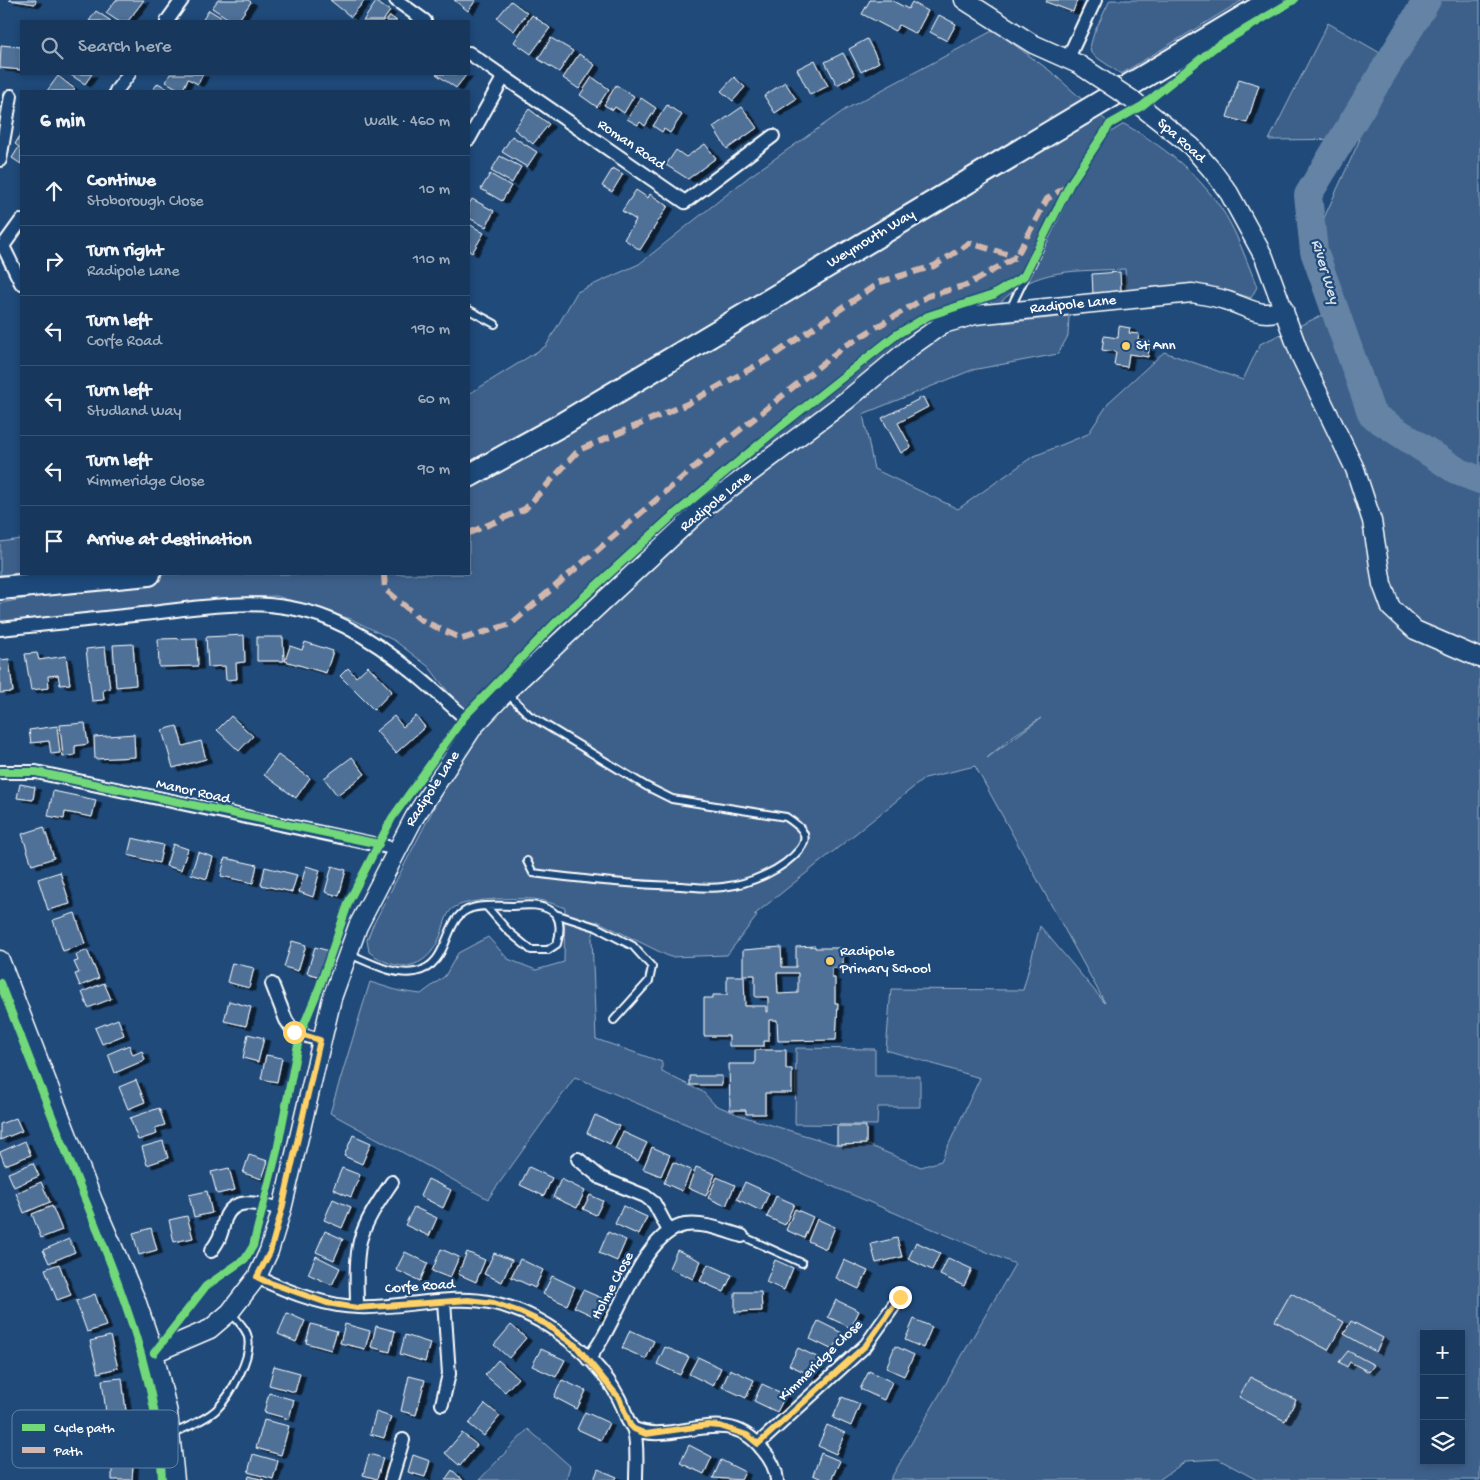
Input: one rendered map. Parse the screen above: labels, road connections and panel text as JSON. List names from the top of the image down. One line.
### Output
{"streets":{"highway":["Weymouth Way"],"street":["Spa Road","Roman Road","Radipole Lane","Manor Road","Holme Close","Corfe Road","Kimmeridge Close"]},"crossings":[["Spa Road","Radipole Lane"],["Radipole Lane","Manor Road"],["Radipole Lane","Corfe Road"],["Holme Close","Corfe Road"]],"water":["River Wey"],"places":["St Ann","Radipole Primary School"],"legend":["Cycle path","Path"],"page":{"search":"Search here","heading":["6 min","Walk · 460 m"],"list":[["Continue","Stoborough Close","10 m"],["Turn right","Radipole Lane","110 m"],["Turn left","Corfe Road","190 m"],["Turn left","Studland Way","60 m"],["Turn left","Kimmeridge Close","90 m"],"Arrive at destination"],"map_buttons":["+","−"]}}
